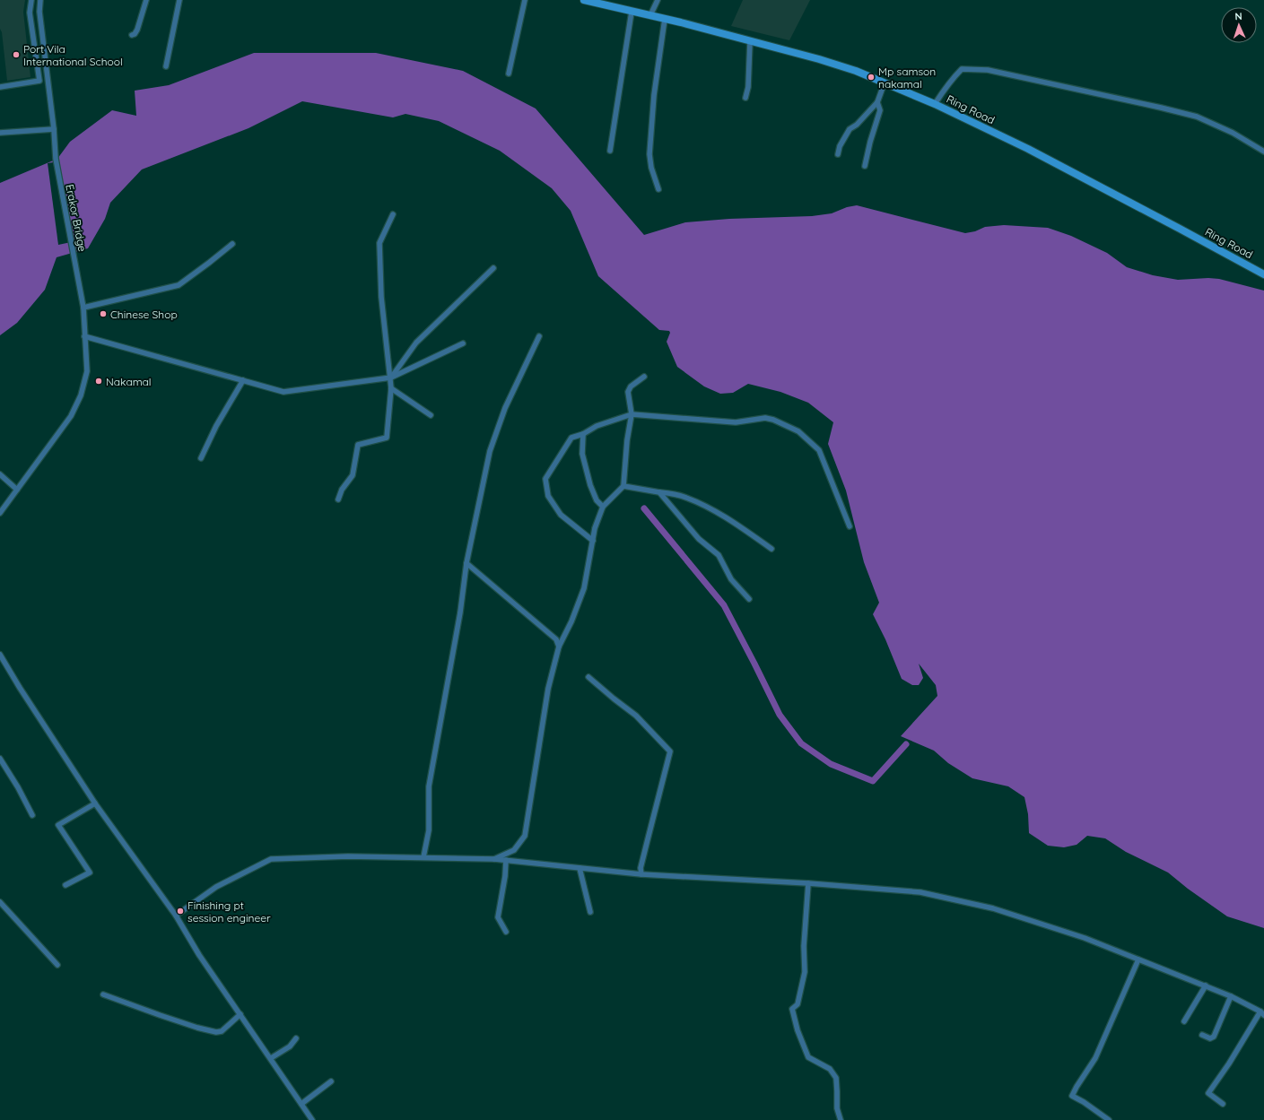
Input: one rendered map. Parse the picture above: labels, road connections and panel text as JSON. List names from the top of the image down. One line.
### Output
{"streets":{"main road":["Ring Road"],"street":["Erakor Bridge"]},"places":["Port Vila International School","Mp samson nakamal","Chinese Shop","Nakamal","Finishing pt session engineer"],"north":"top"}
